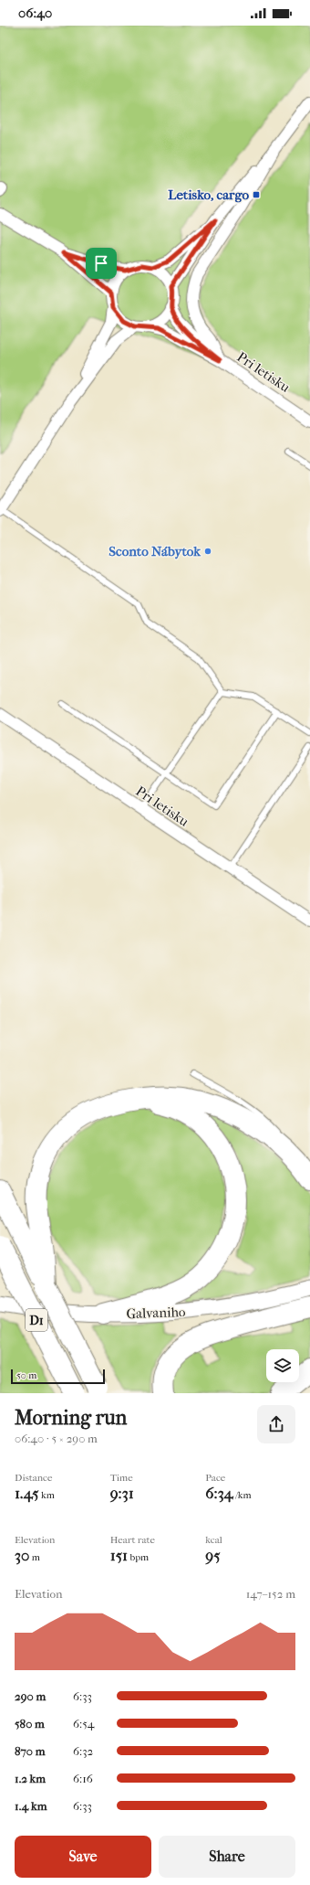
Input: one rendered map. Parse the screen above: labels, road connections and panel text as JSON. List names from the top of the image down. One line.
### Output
{"streets":{"highway":["D1"],"main road":["Galvaniho"],"street":["Pri letisku"]},"places":{"transit":["Letisko, cargo"],"other":["Sconto Nábytok"]},"scale_bar":"50 m","page":{"status":"06:40","scale":"50 m","heading":["Morning run","06:40 · 5 × 290 m"],"stats":[["Distance","1.45 km"],["Time","9:31"],["Pace","6:34 /km"],["Elevation","30 m"],["Heart rate","151 bpm"],["kcal","95"]],"chart":["Elevation","147–152 m"],"list":[{"name":"290 m","note":"6:33"},{"name":"580 m","note":"6:54"},{"name":"870 m","note":"6:32"},{"name":"1.2 km","note":"6:16"},{"name":"1.4 km","note":"6:33"}],"buttons":["Save","Share"]}}
